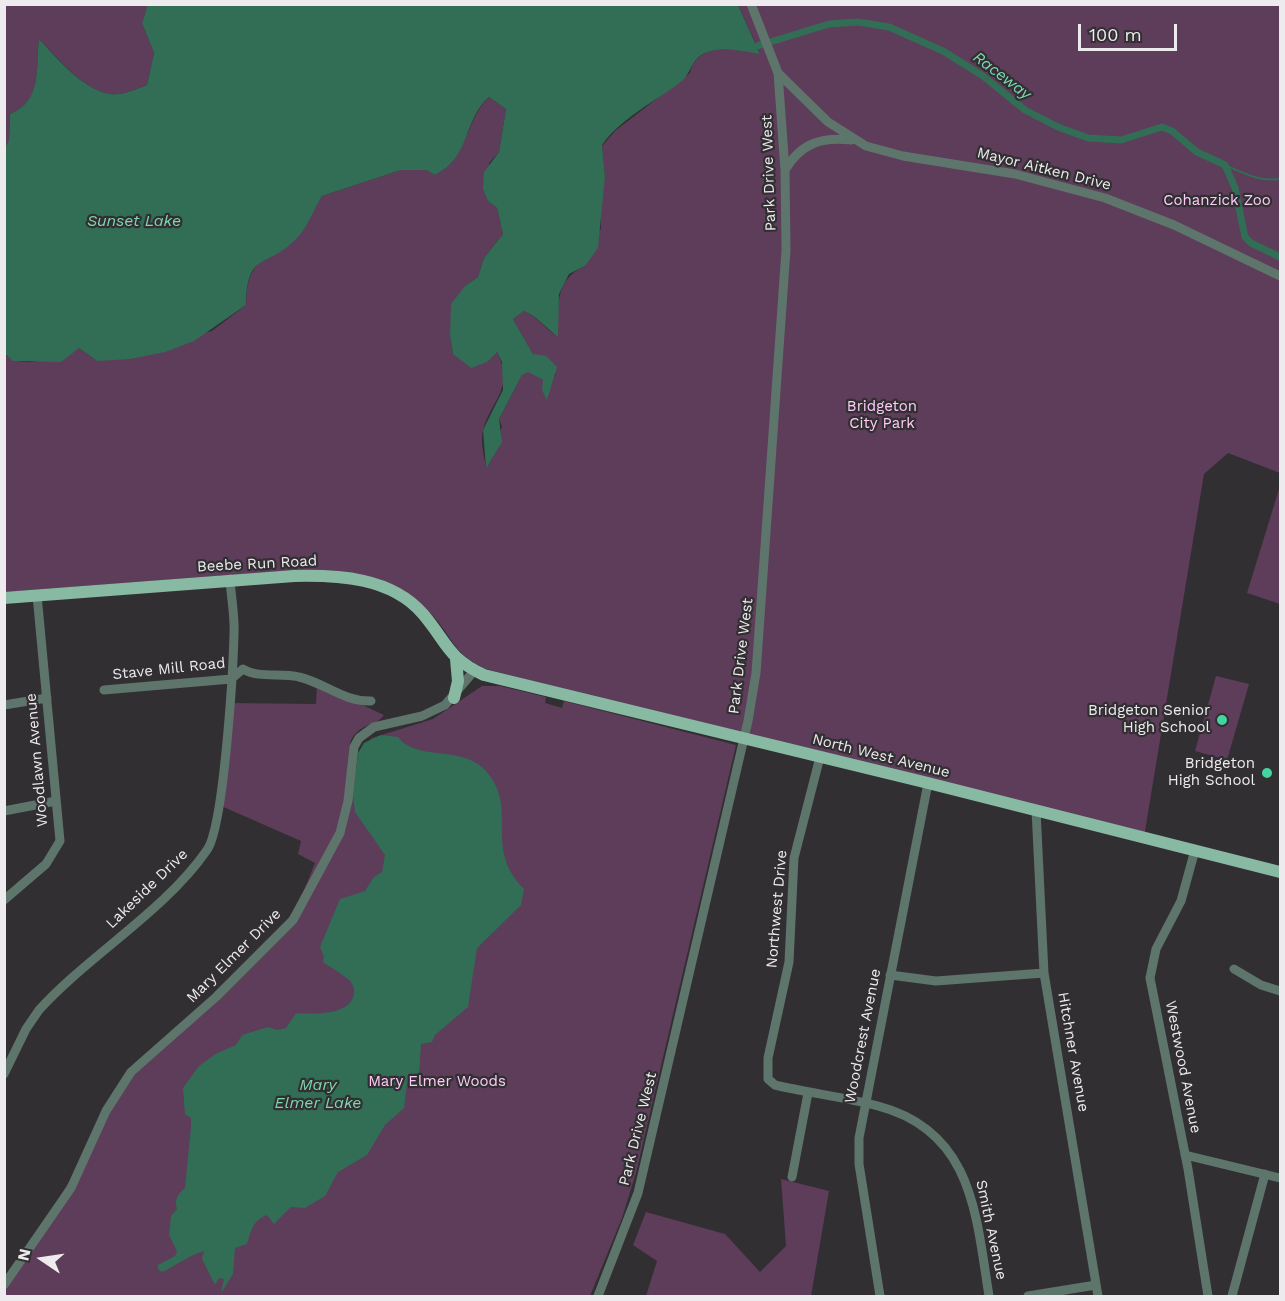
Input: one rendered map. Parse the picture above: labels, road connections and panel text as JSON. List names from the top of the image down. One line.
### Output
{"streets":{"main road":["Beebe Run Road","North West Avenue"],"street":["Mayor Aitken Drive","Park Drive West","Stave Mill Road","Woodlawn Avenue","Lakeside Drive","Northwest Drive","Mary Elmer Drive","Woodcrest Avenue","Hitchner Avenue","Westwood Avenue","Smith Avenue"]},"crossings":[["Mayor Aitken Drive","Park Drive West"],["Park Drive West","North West Avenue"],["Beebe Run Road","North West Avenue"],["Beebe Run Road","Woodlawn Avenue"],["Beebe Run Road","Lakeside Drive"],["Beebe Run Road","Mary Elmer Drive"],["Stave Mill Road","Lakeside Drive"],["North West Avenue","Northwest Drive"],["North West Avenue","Mary Elmer Drive"],["North West Avenue","Woodcrest Avenue"],["North West Avenue","Hitchner Avenue"],["North West Avenue","Westwood Avenue"],["Northwest Drive","Smith Avenue"],["Woodcrest Avenue","Smith Avenue"]],"water":["Raceway","Sunset Lake","Mary Elmer Lake"],"parks":["Cohanzick Zoo","Bridgeton City Park","Mary Elmer Woods"],"places":["Bridgeton Senior High School","Bridgeton High School"],"scale_bar":"100 m","north":"left"}
